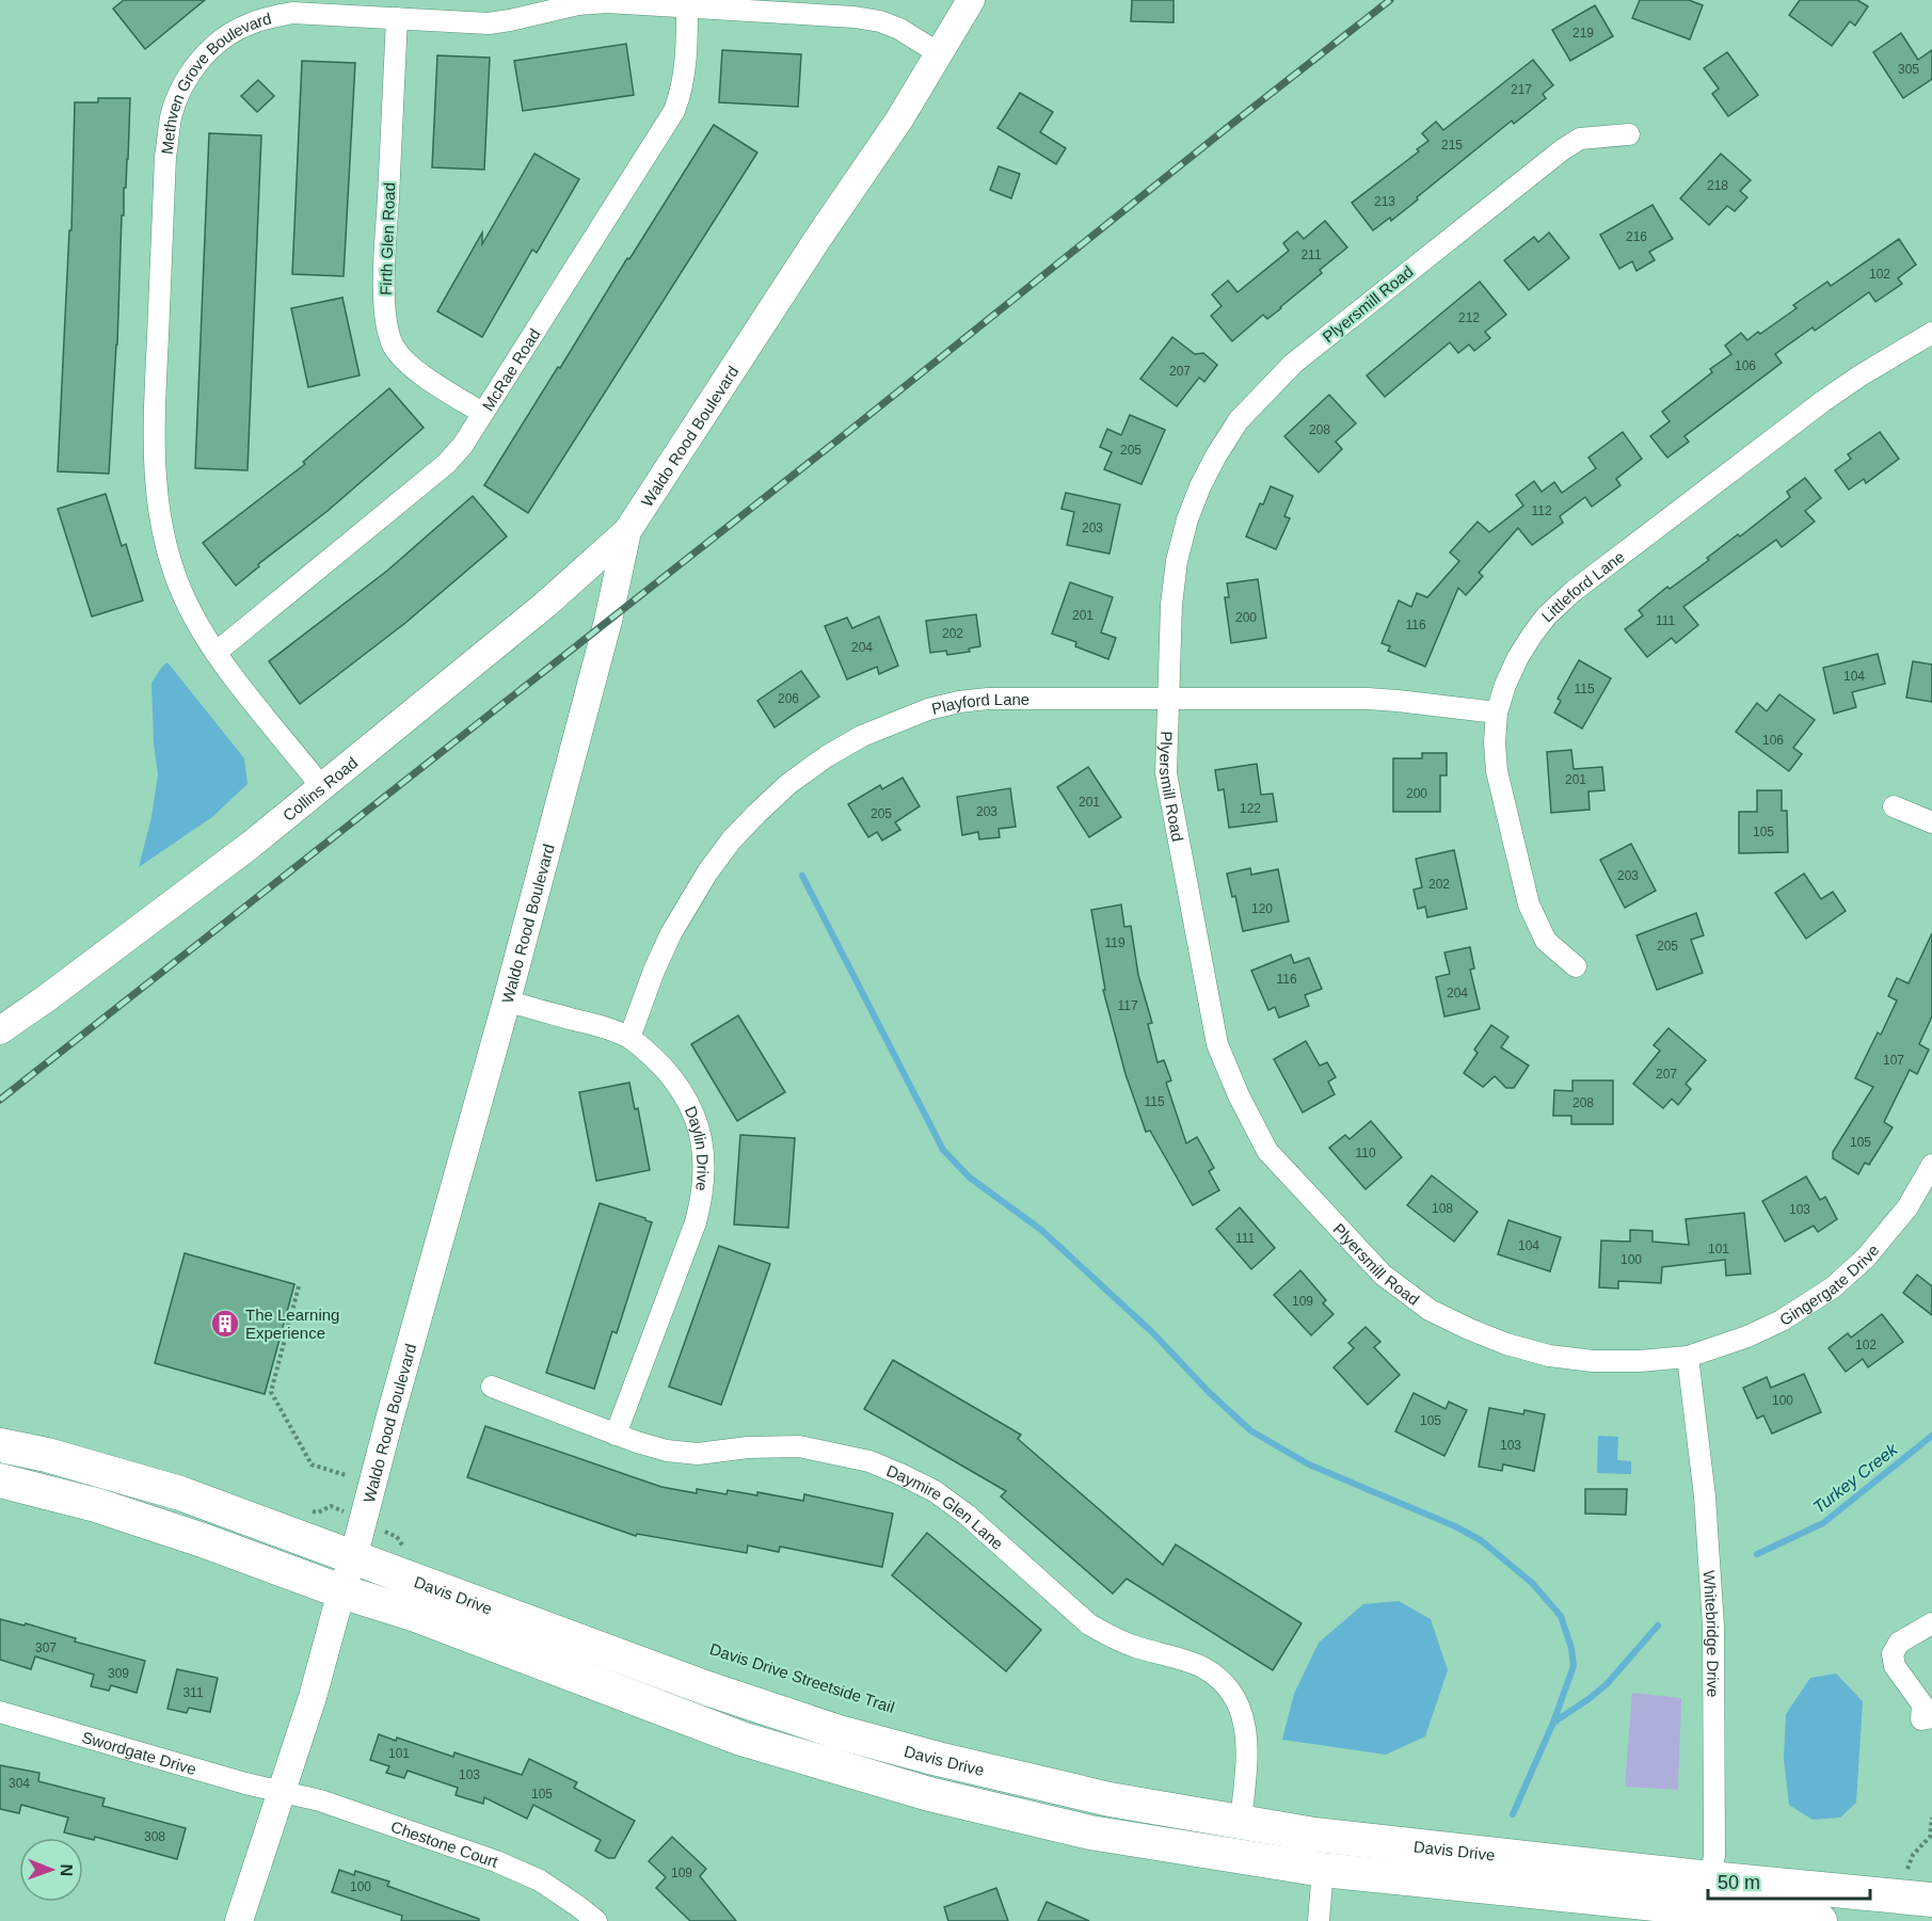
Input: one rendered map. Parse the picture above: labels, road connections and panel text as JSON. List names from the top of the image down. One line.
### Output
{"streets":{"main road":["Davis Drive"],"street":["Methven Grove Boulevard","Firth Glen Road","Plyersmill Road","McRae Road","Waldo Rood Boulevard","Littleford Lane","Playford Lane","Collins Road","Daylin Drive","Gingergate Drive","Daymire Glen Lane","Whitebridge Drive","Swordgate Drive","Chestone Court"]},"crossings":[["Methven Grove Boulevard","Firth Glen Road"],["Methven Grove Boulevard","McRae Road"],["Methven Grove Boulevard","Waldo Rood Boulevard"],["Methven Grove Boulevard","Collins Road"],["Firth Glen Road","McRae Road"],["Plyersmill Road","Playford Lane"],["Plyersmill Road","Gingergate Drive"],["Plyersmill Road","Whitebridge Drive"],["Waldo Rood Boulevard","Collins Road"],["Waldo Rood Boulevard","Daylin Drive"],["Waldo Rood Boulevard","Davis Drive"],["Waldo Rood Boulevard","Swordgate Drive"],["Waldo Rood Boulevard","Chestone Court"],["Littleford Lane","Playford Lane"],["Playford Lane","Daylin Drive"],["Daylin Drive","Daymire Glen Lane"],["Gingergate Drive","Whitebridge Drive"],["Daymire Glen Lane","Davis Drive"],["Davis Drive","Whitebridge Drive"],["Swordgate Drive","Chestone Court"]],"water":["Turkey Creek"],"places":{"building":["The Learning Experience"]},"house_numbers":["219","305","217","215","218","213","216","211","102","212","106","207","208","205","112","203","201","200","111","116","202","204","104","115","206","106","201","200","201","122","203","205","105","203","202","120","119","205","116","204","117","107","207","115","208","105","110","108","103","111","104","101","100","109","102","100","105","103","307","309","311","101","103","304","105","308","109","100"],"scale_bar":"50 m","north":"right"}
